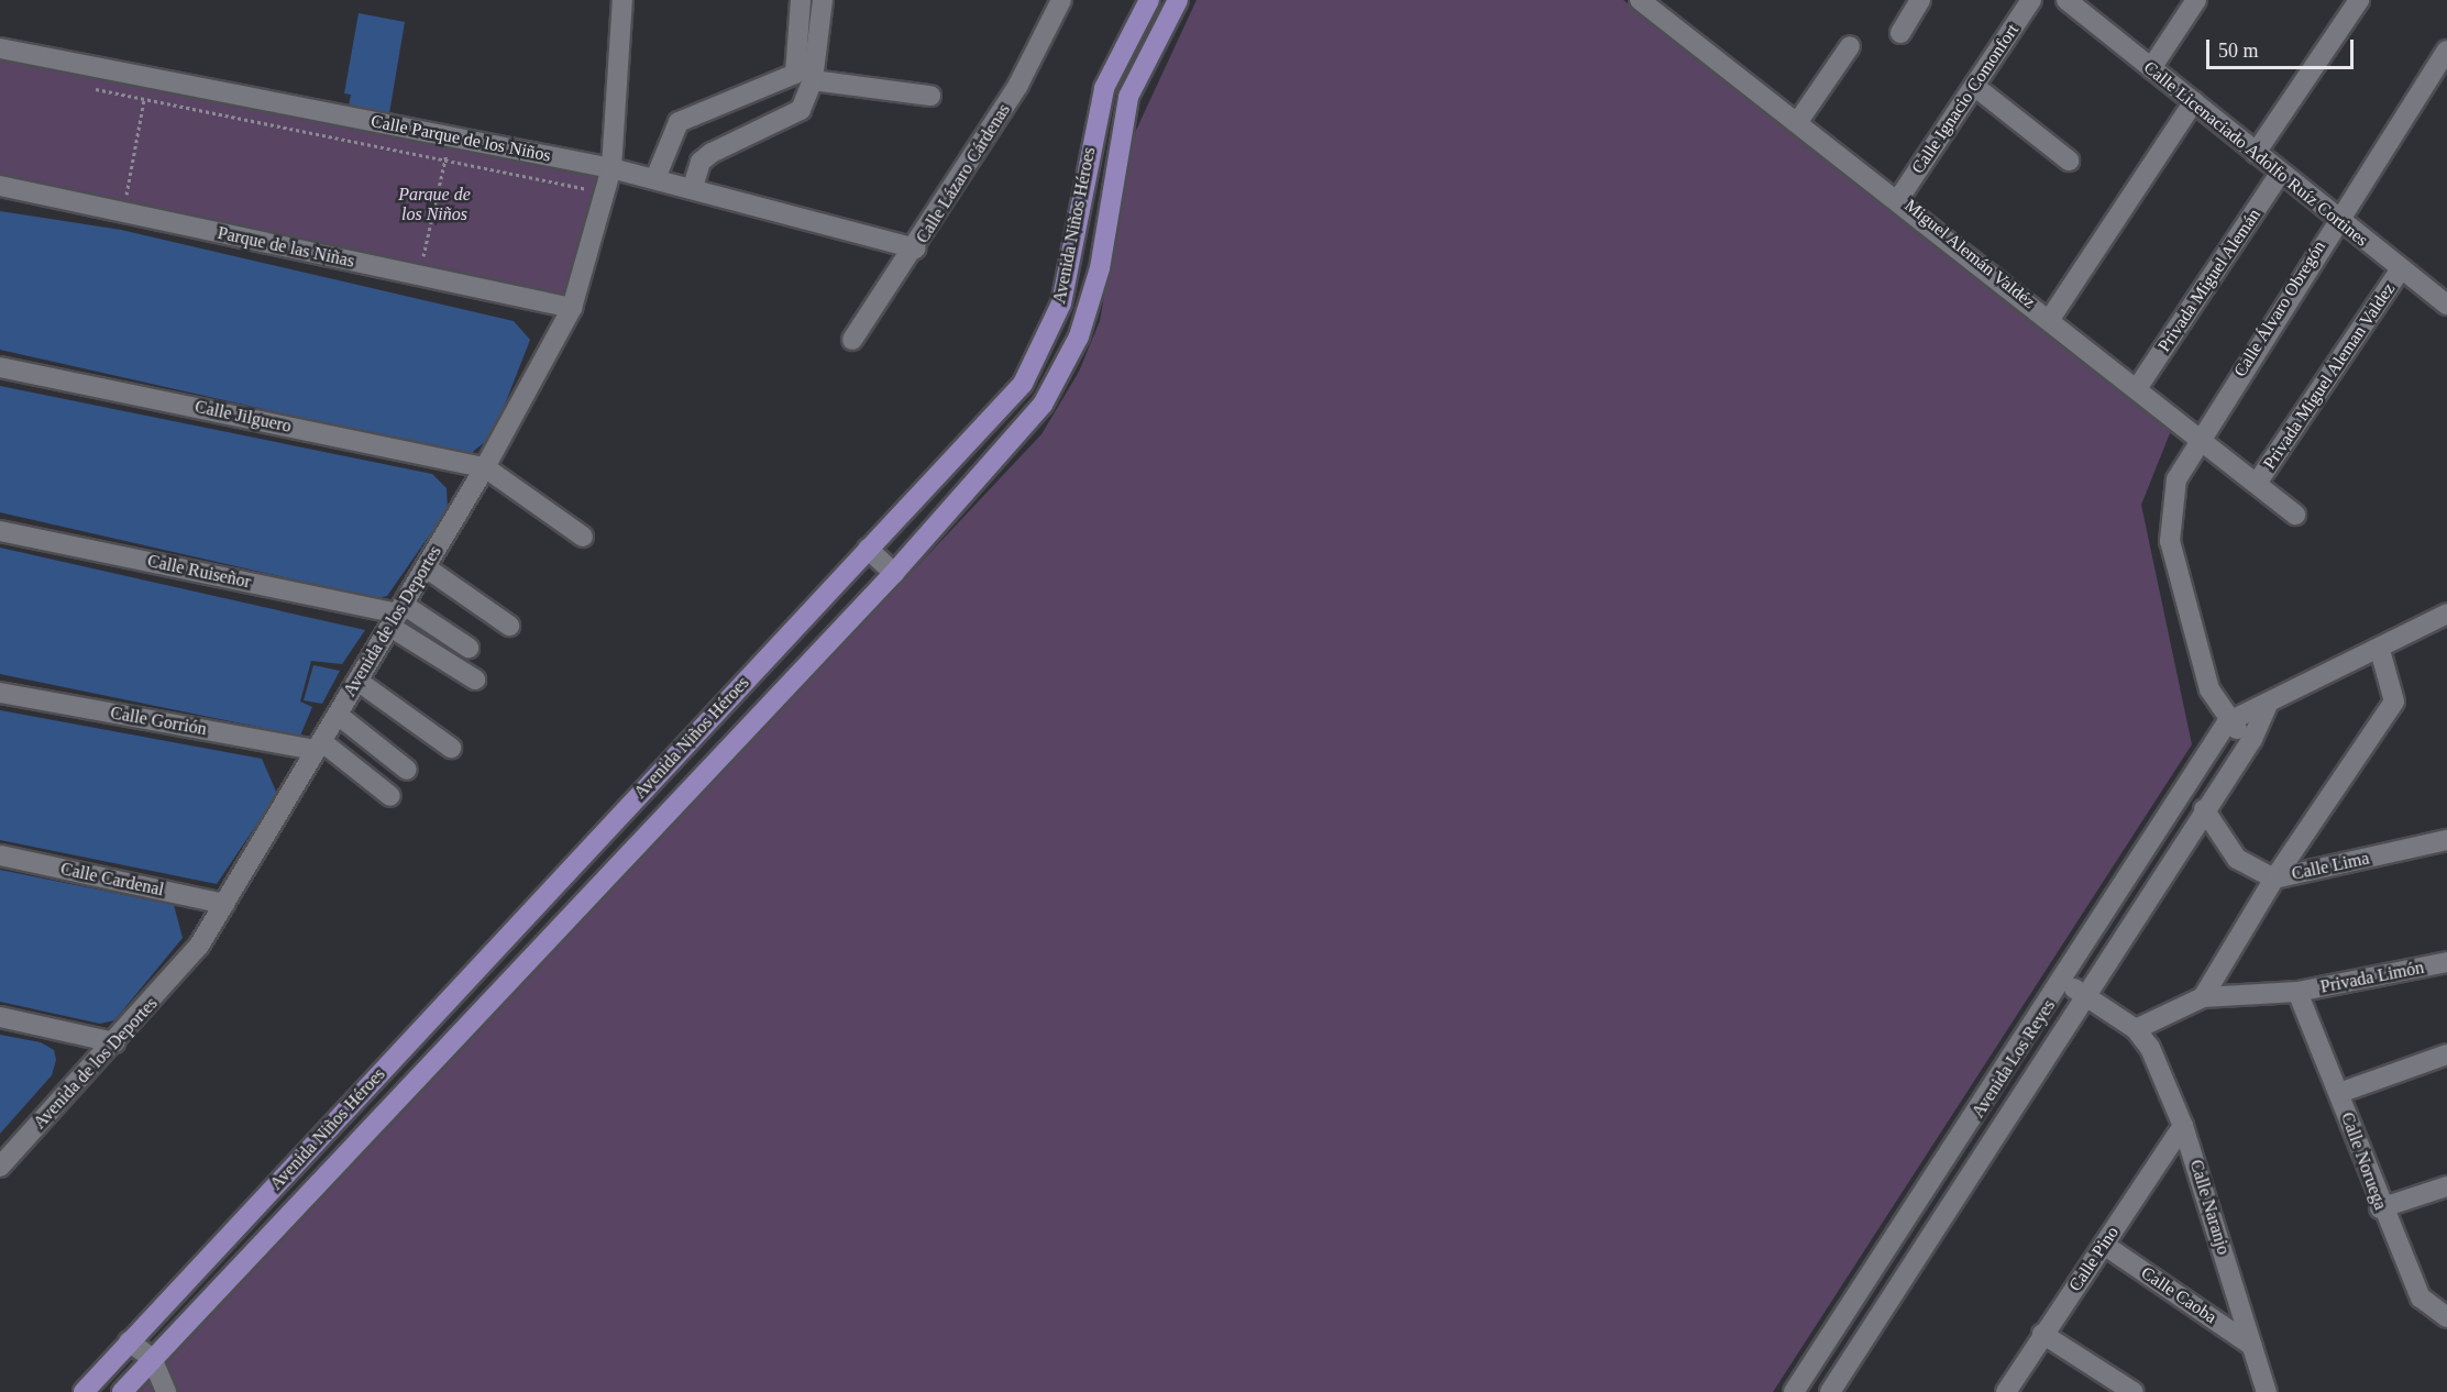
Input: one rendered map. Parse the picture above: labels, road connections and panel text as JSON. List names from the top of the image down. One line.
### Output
{"streets":{"main road":["Avenida Niños Héroes"],"street":["Calle Ignacio Comonfort","Calle Parque de los Niños","Calle Licenaciado Adolfo Ruíz Cortines","Calle Lázaro Cárdenas","Parque de las Niñas","Miguel Alemán Valdéz","Privada Miguel Alemán","Calle Álvaro Obregón","Privada Miguel Aleman Valdez","Calle Jilguero","Calle Ruiseñor","Avenida de los Deportes","Calle Gorrión","Calle Lima","Calle Cardenal","Privada Limón","Avenida Los Reyes","Calle Noruega","Calle Naranjo","Calle Pino","Calle Caoba"]},"crossings":[["Calle Ignacio Comonfort","Miguel Alemán Valdéz"],["Calle Parque de los Niños","Calle Lázaro Cárdenas"],["Calle Parque de los Niños","Avenida de los Deportes"],["Calle Licenaciado Adolfo Ruíz Cortines","Privada Miguel Alemán"],["Calle Licenaciado Adolfo Ruíz Cortines","Calle Álvaro Obregón"],["Calle Licenaciado Adolfo Ruíz Cortines","Privada Miguel Aleman Valdez"],["Parque de las Niñas","Avenida de los Deportes"],["Miguel Alemán Valdéz","Privada Miguel Alemán"],["Miguel Alemán Valdéz","Calle Álvaro Obregón"],["Miguel Alemán Valdéz","Privada Miguel Aleman Valdez"],["Calle Jilguero","Avenida de los Deportes"],["Calle Ruiseñor","Avenida de los Deportes"],["Avenida de los Deportes","Calle Gorrión"],["Avenida de los Deportes","Calle Cardenal"],["Calle Lima","Avenida Los Reyes"],["Privada Limón","Calle Noruega"],["Calle Naranjo","Calle Pino"],["Calle Naranjo","Calle Caoba"],["Calle Pino","Calle Caoba"]],"parks":["Parque de los Niños"],"scale_bar":"50 m"}
